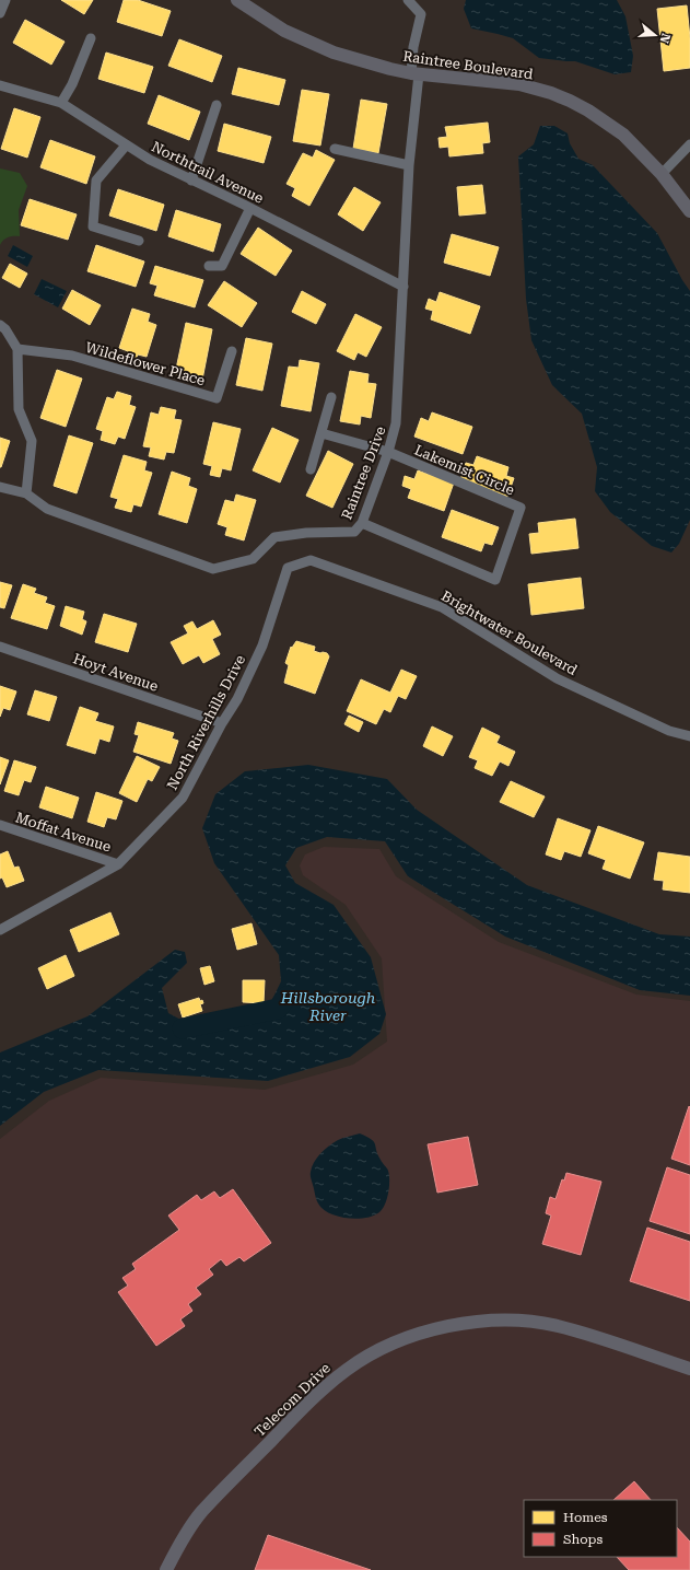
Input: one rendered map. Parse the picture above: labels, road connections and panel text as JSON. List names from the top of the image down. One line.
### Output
{"streets":{"street":["Raintree Boulevard","Northtrail Avenue","Wildeflower Place","Lakemist Circle","Raintree Drive","Brightwater Boulevard","Hoyt Avenue","North Riverhills Drive","Moffat Avenue","Telecom Drive"]},"crossings":[["Raintree Boulevard","Raintree Drive"],["Northtrail Avenue","Raintree Drive"],["Lakemist Circle","Raintree Drive"],["Brightwater Boulevard","North Riverhills Drive"],["Hoyt Avenue","North Riverhills Drive"],["North Riverhills Drive","Moffat Avenue"]],"water":["Hillsborough River"],"legend":["Homes","Shops"],"north":"right"}
